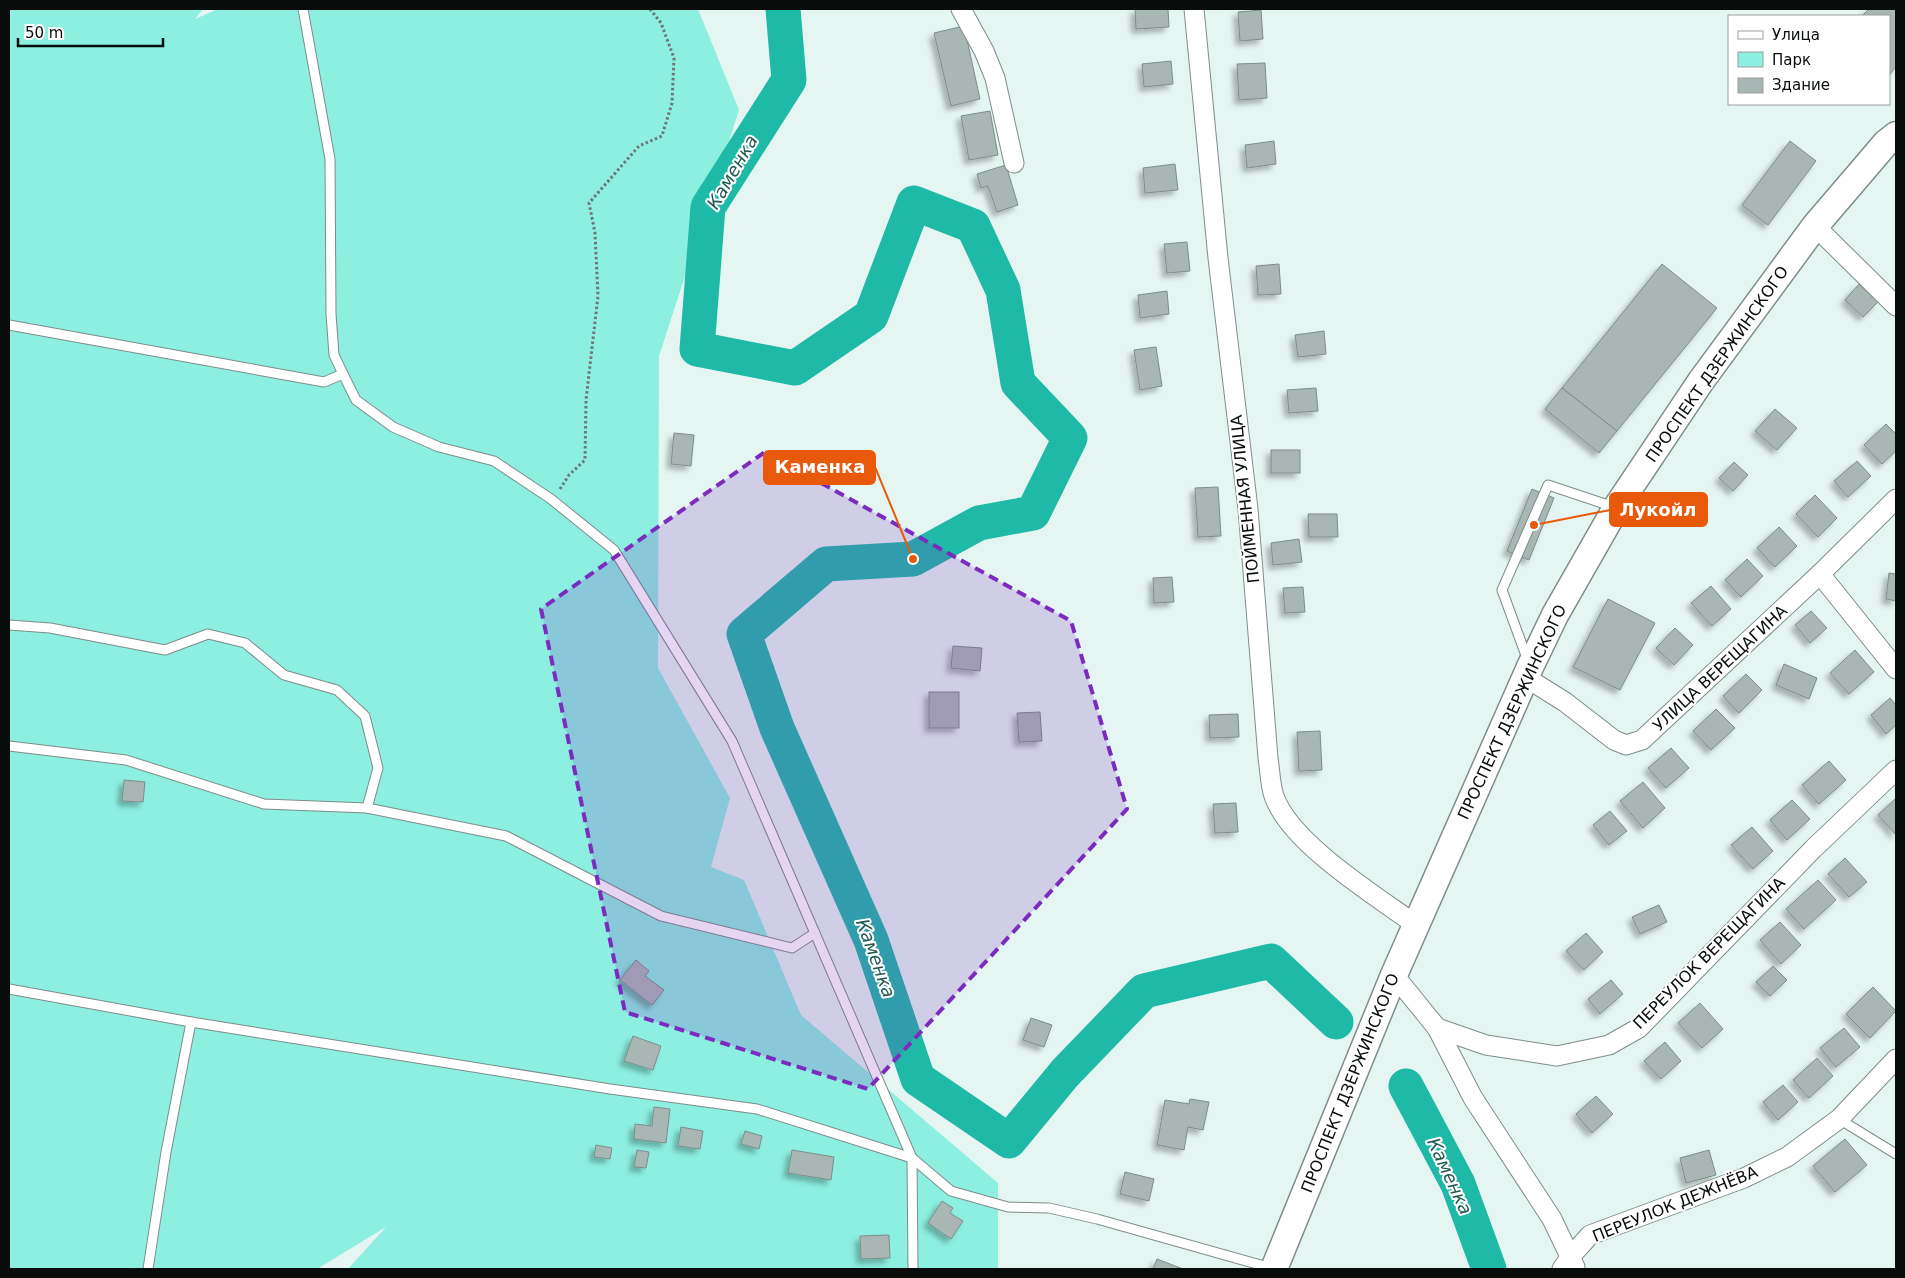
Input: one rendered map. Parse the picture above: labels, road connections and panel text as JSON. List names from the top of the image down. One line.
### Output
{"streets":{"street":["ПРОСПЕКТ ДЗЕРЖИНСКОГО","ПОЙМЕННАЯ УЛИЦА","УЛИЦА ВЕРЕЩАГИНА","ПЕРЕУЛОК ВЕРЕЩАГИНА","ПЕРЕУЛОК ДЕЖНЁВА"]},"crossings":[["ПРОСПЕКТ ДЗЕРЖИНСКОГО","ПОЙМЕННАЯ УЛИЦА"],["ПРОСПЕКТ ДЗЕРЖИНСКОГО","УЛИЦА ВЕРЕЩАГИНА"]],"water":["Каменка"],"places":["Лукойл","Каменка"],"legend":["Улица","Парк","Здание"],"scale_bar":"50 m"}
